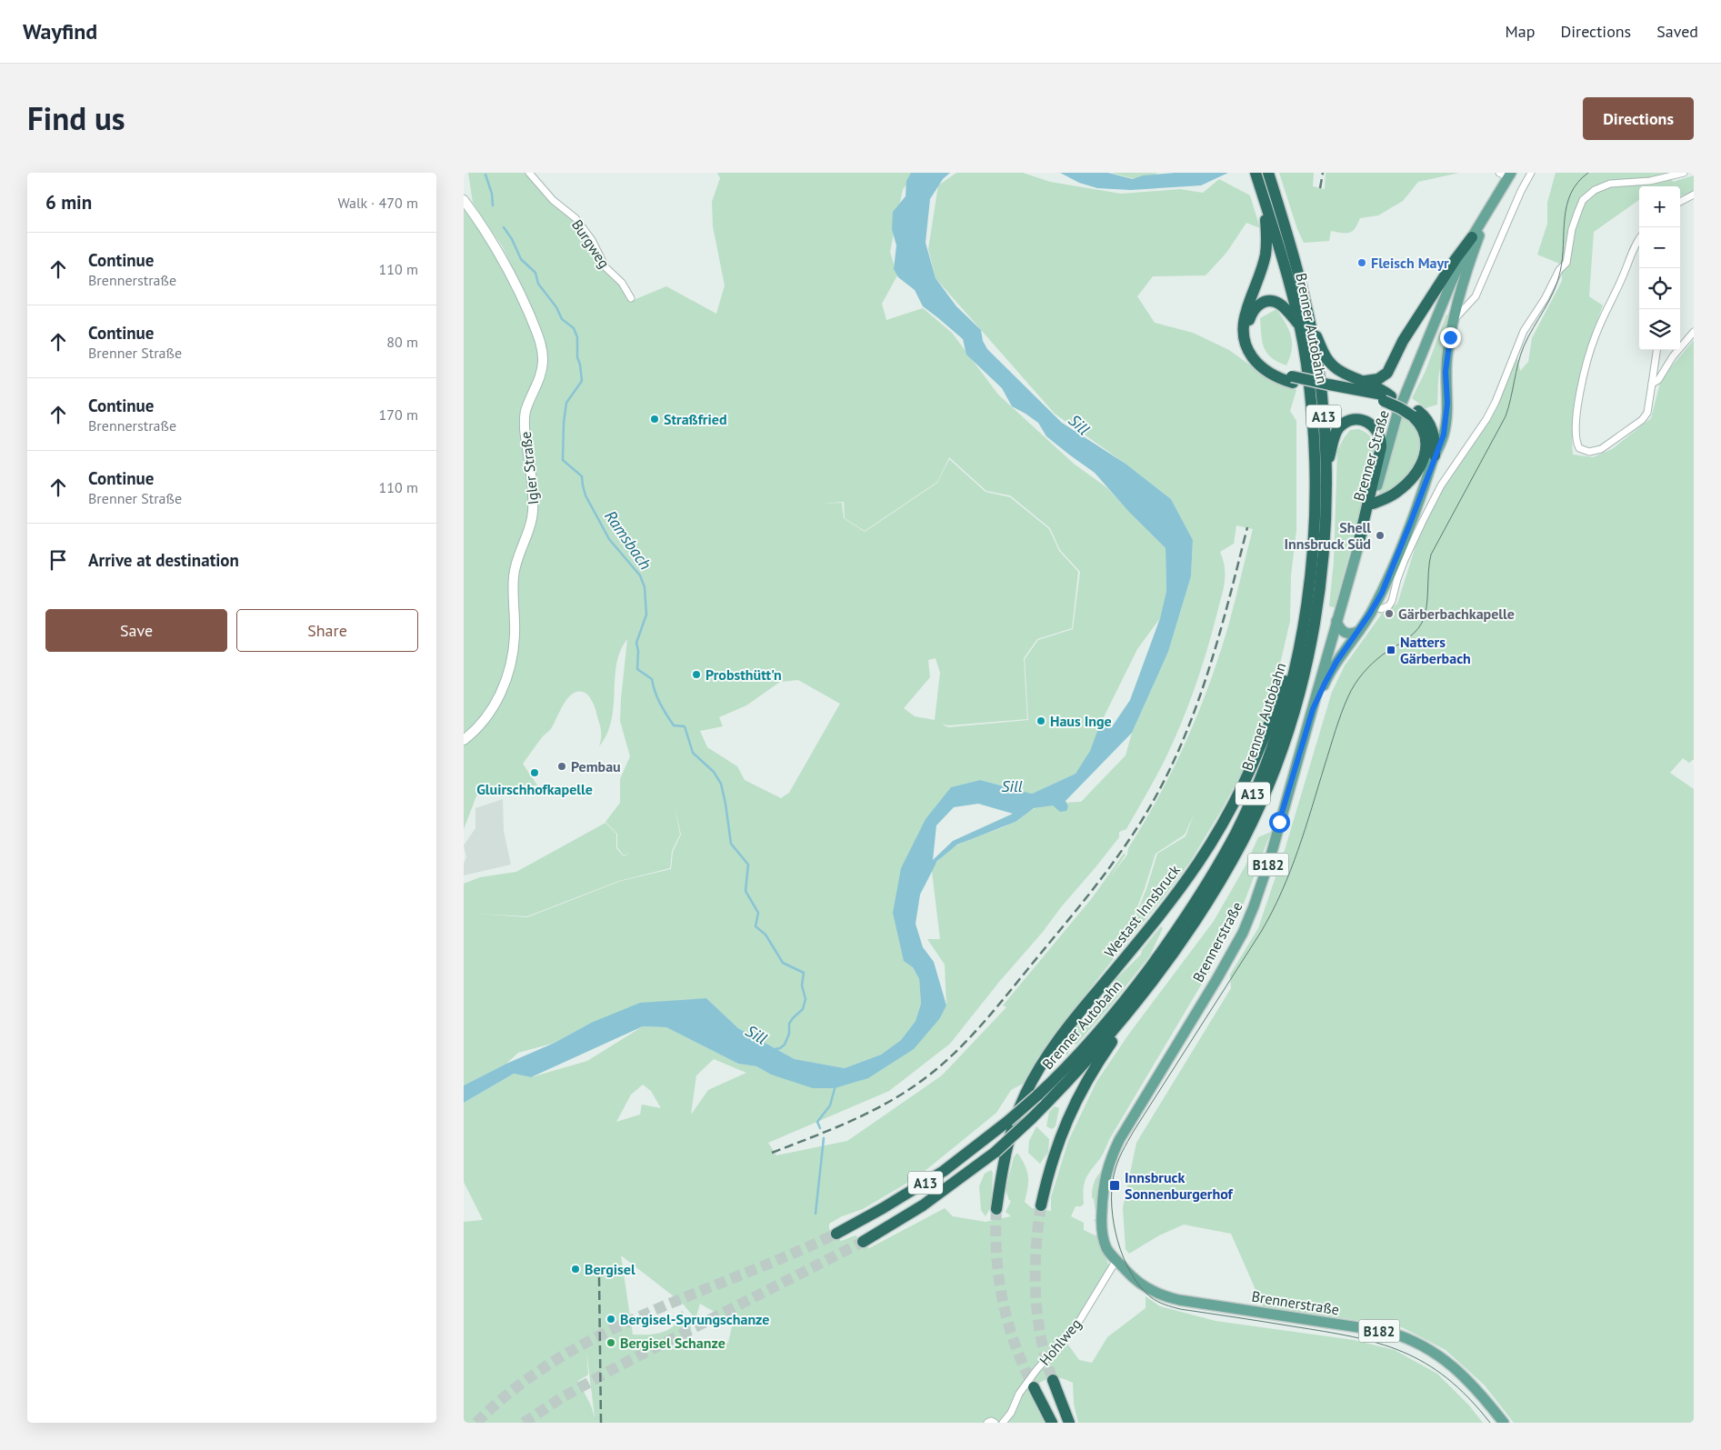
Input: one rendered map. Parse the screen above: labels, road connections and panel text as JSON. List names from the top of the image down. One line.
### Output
{"streets":{"highway":["Brenner Autobahn","A13","Westast Innsbruck"],"main road":["Brenner Straße","Igler Straße","B182","Brennerstraße"],"street":["Burgweg","Hohlweg"]},"crossings":[["Brenner Autobahn","A13"],["Brenner Autobahn","Westast Innsbruck"],["Brenner Straße","B182"],["Brenner Straße","Brennerstraße"],["B182","Brennerstraße"],["Brennerstraße","Hohlweg"]],"water":["Sill","Ramsbach"],"places":{"other":["Fleisch Mayr","Straßfried","Shell Innsbruck Süd","Gärberbachkapelle","Probsthütt'n","Haus Inge","Pembau","Gluirschhofkapelle","Bergisel","Bergisel-Sprungschanze","Bergisel Schanze"],"transit":["Natters Gärberbach","Innsbruck Sonnenburgerhof"]},"page":{"header":"Wayfind","nav":["Map","Directions","Saved"],"title":"Find us","buttons":["Directions",["Save","Share"]],"heading":["6 min","Walk · 470 m"],"map_buttons":["+","−"],"list":[["Continue","Brennerstraße","110 m"],["Continue","Brenner Straße","80 m"],["Continue","Brennerstraße","170 m"],["Continue","Brenner Straße","110 m"],"Arrive at destination"]}}
